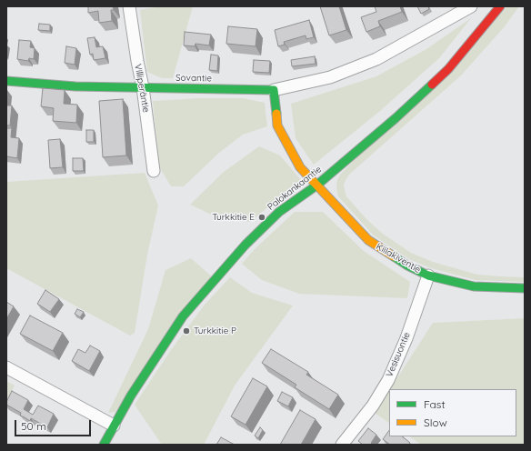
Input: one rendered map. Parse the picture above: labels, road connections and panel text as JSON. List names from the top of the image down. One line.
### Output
{"streets":{"street":["Sovantie","Villiperäntie","Palokankaantie","Kiilakiventie","Vesisuontie"]},"crossings":[["Sovantie","Villiperäntie"],["Palokankaantie","Kiilakiventie"],["Kiilakiventie","Vesisuontie"]],"places":["Turkkitie E","Turkkitie P"],"legend":["Fast","Slow"],"scale_bar":"50 m"}
